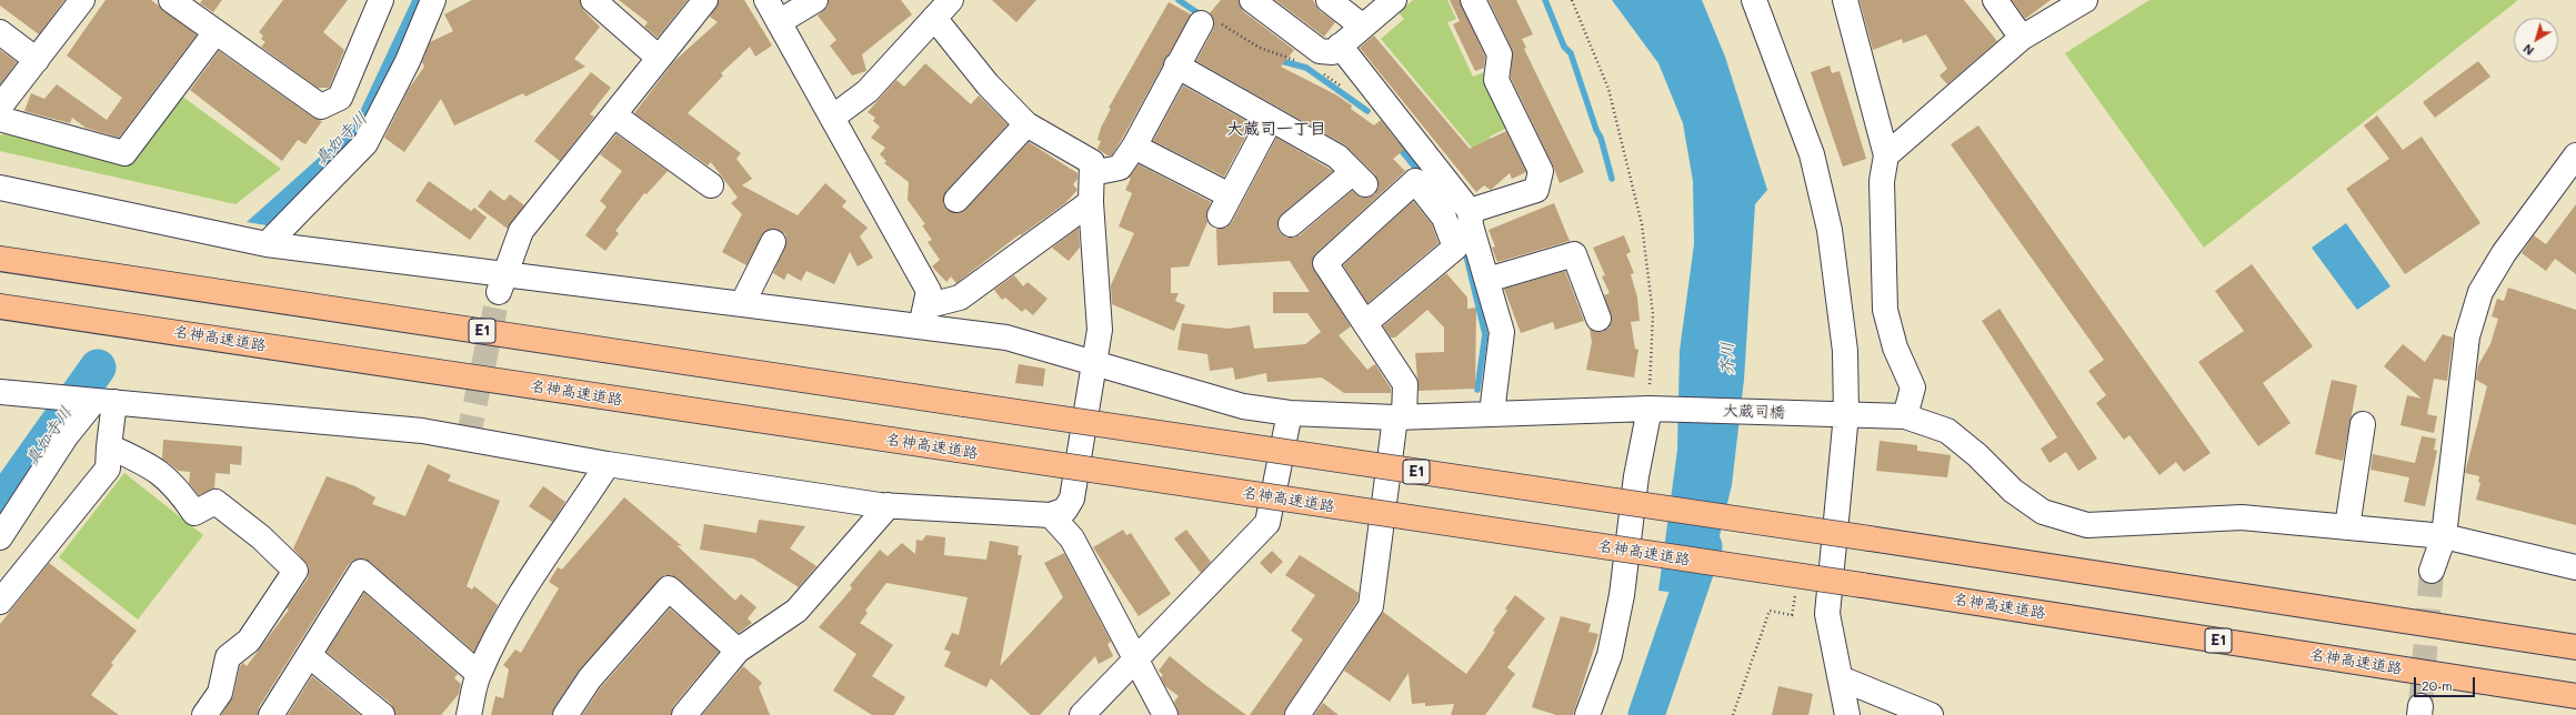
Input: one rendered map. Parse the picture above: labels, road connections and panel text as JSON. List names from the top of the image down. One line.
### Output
{"streets":{"highway":["E1","名神高速道路"],"street":["大蔵司橋"]},"districts":["大蔵司一丁目"],"water":["真如寺川","芥川"],"scale_bar":"20 m","north":"bottom left"}
